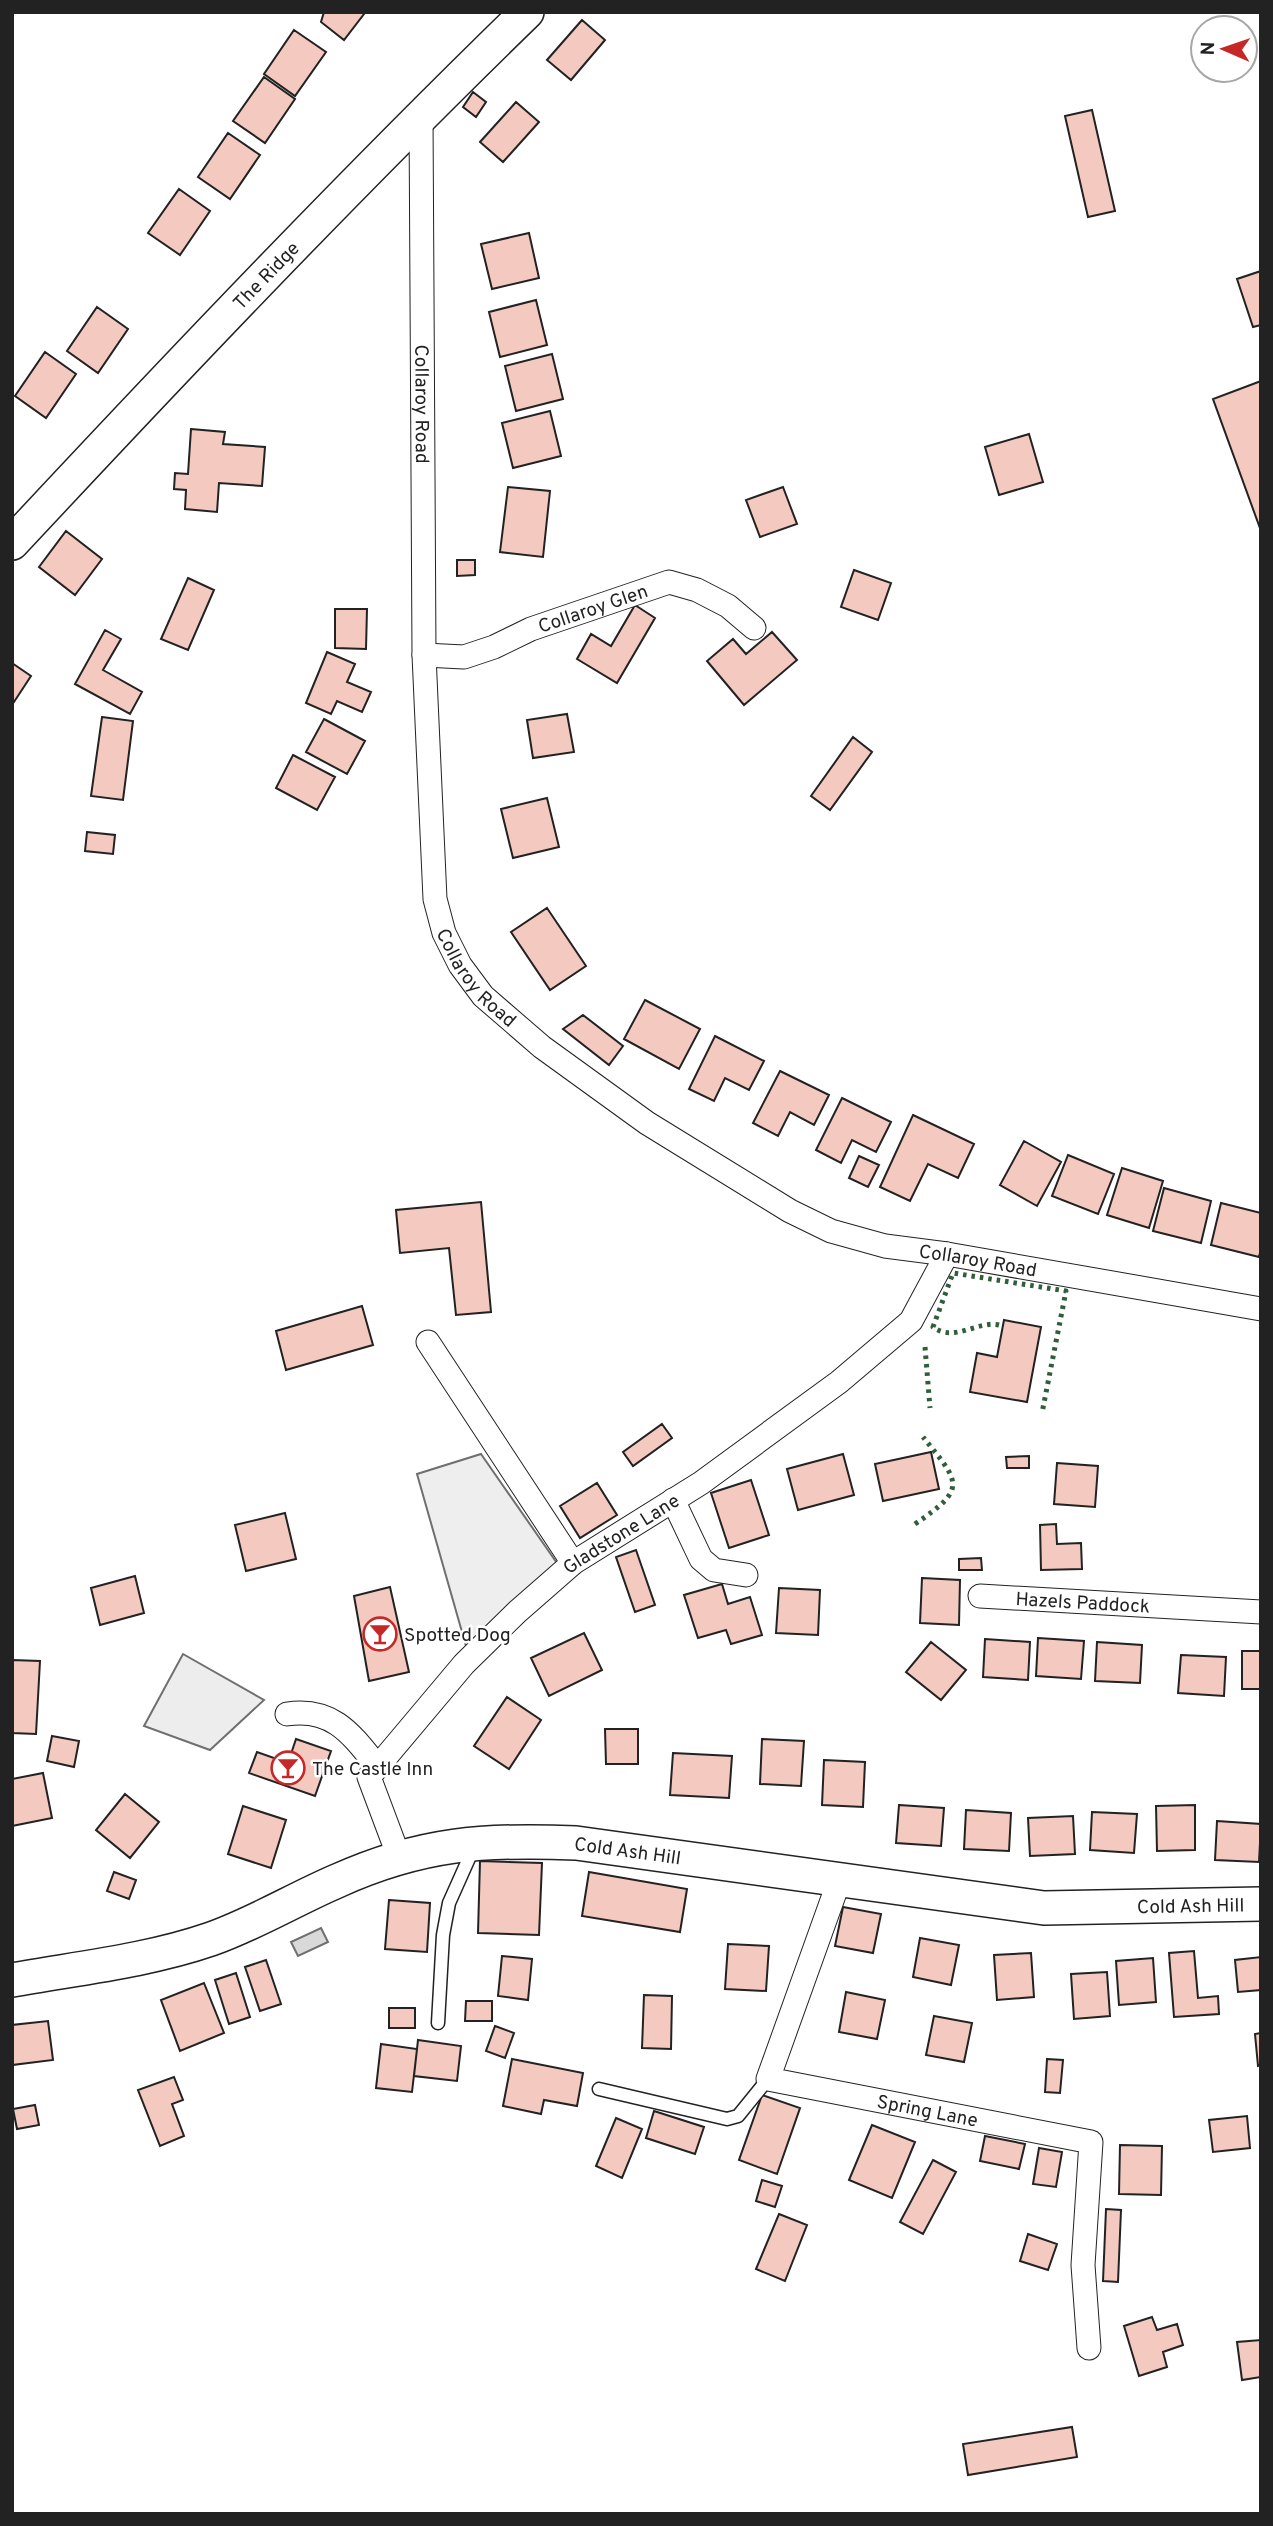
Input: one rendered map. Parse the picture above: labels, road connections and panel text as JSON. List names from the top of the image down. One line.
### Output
{"streets":{"street":["The Ridge","Collaroy Road","Collaroy Glen","Gladstone Lane","Hazels Paddock","Cold Ash Hill","Spring Lane"]},"crossings":[["The Ridge","Collaroy Road"],["Collaroy Road","Collaroy Glen"],["Collaroy Road","Gladstone Lane"]],"places":{"bar":["Spotted Dog","The Castle Inn"]},"north":"left"}
